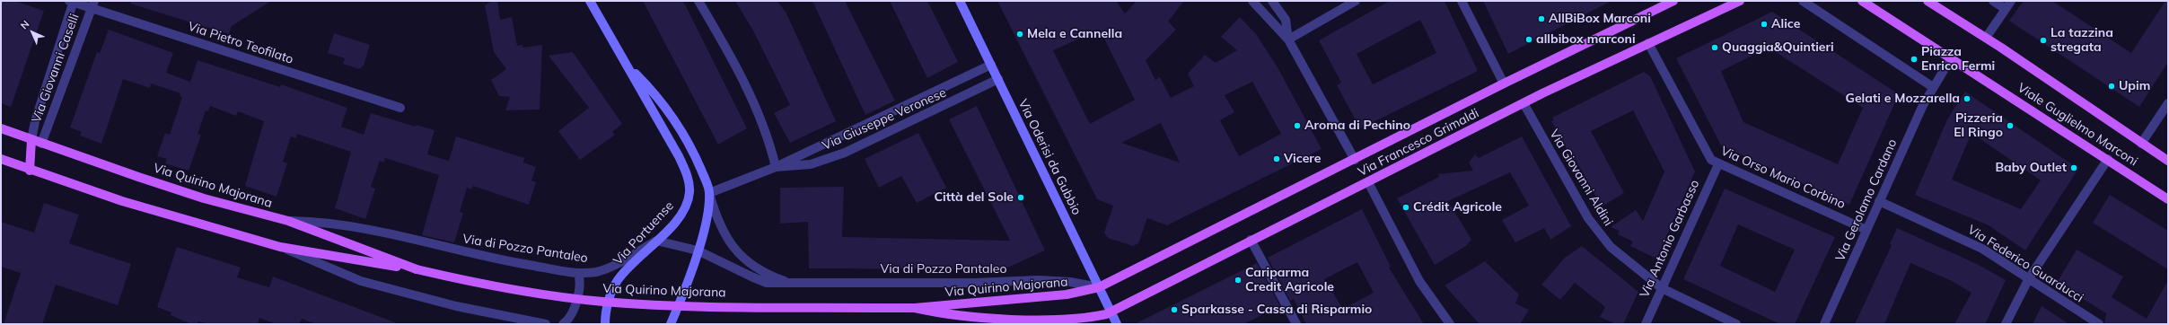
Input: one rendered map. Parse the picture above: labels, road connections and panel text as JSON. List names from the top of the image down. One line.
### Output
{"streets":{"main road":["Viale Guglielmo Marconi","Via Francesco Grimaldi","Via Oderisi da Gubbio","Via Quirino Majorana","Via Portuense"],"street":["Via Pietro Teofilato","Via Giovanni Caselli","Via Giuseppe Veronese","Via Giovanni Aldini","Via Orso Mario Corbino","Via Gerolamo Cardano","Via Antonio Garbasso","Via di Pozzo Pantaleo","Via Federico Guarducci"]},"crossings":[["Via Pietro Teofilato","Via Giovanni Caselli"],["Via Giovanni Caselli","Via Quirino Majorana"],["Via Giuseppe Veronese","Via Oderisi da Gubbio"],["Via Giuseppe Veronese","Via Portuense"],["Via Giuseppe Veronese","Via di Pozzo Pantaleo"],["Via Francesco Grimaldi","Via Oderisi da Gubbio"],["Via Francesco Grimaldi","Via Giovanni Aldini"],["Via Francesco Grimaldi","Via Orso Mario Corbino"],["Via Francesco Grimaldi","Via Quirino Majorana"],["Via Francesco Grimaldi","Via di Pozzo Pantaleo"],["Via Oderisi da Gubbio","Via Quirino Majorana"],["Via Oderisi da Gubbio","Via di Pozzo Pantaleo"],["Via Giovanni Aldini","Via Antonio Garbasso"],["Via Orso Mario Corbino","Via Gerolamo Cardano"],["Via Orso Mario Corbino","Via Antonio Garbasso"],["Via Quirino Majorana","Via di Pozzo Pantaleo"],["Via Gerolamo Cardano","Via Federico Guarducci"],["Via Portuense","Via di Pozzo Pantaleo"]],"places":["AllBiBox Marconi","Alice","Mela e Cannella","allbibox marconi","La tazzina stregata","Quaggia&Quintieri","Piazza Enrico Fermi","Upim","Gelati e Mozzarella","Aroma di Pechino","Pizzeria El Ringo","Vicere","Baby Outlet","Città del Sole","Crédit Agricole","Cariparma Credit Agricole","Sparkasse - Cassa di Risparmio"],"north":"top left"}
